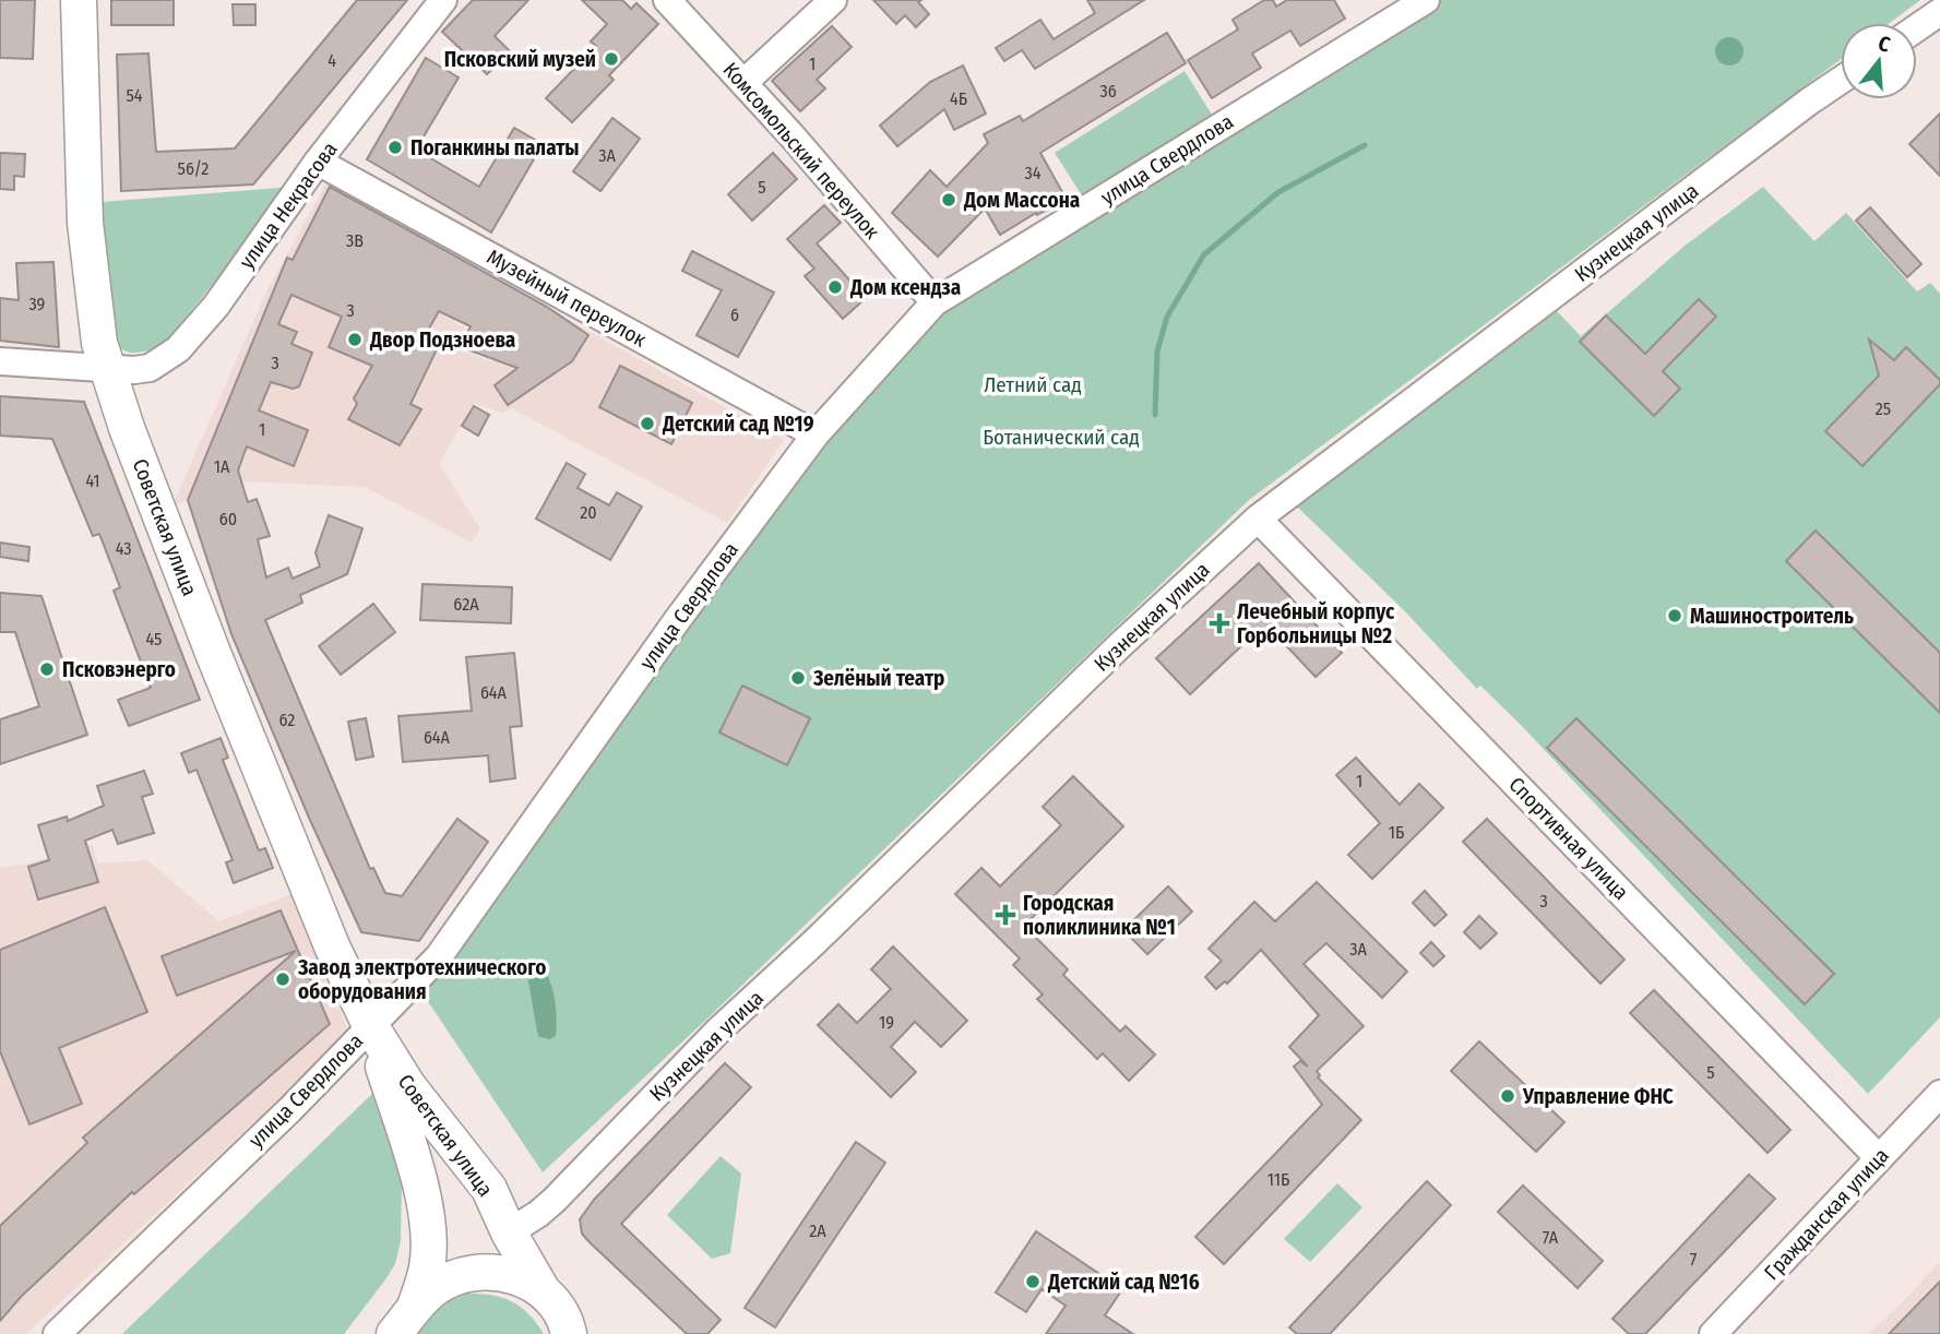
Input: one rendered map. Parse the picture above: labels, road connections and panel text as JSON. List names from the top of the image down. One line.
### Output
{"streets":{"main road":["Советская улица"],"street":["Комсомольский переулок","улица Свердлова","улица Некрасова","Кузнецкая улица","Музейный переулок","Спортивная улица","Гражданская улица"]},"crossings":[["Комсомольский переулок","улица Свердлова"],["улица Свердлова","Музейный переулок"],["улица Свердлова","Советская улица"],["улица Некрасова","Музейный переулок"],["улица Некрасова","Советская улица"],["Кузнецкая улица","Советская улица"],["Кузнецкая улица","Спортивная улица"],["Спортивная улица","Гражданская улица"]],"parks":["Летний сад","Ботанический сад"],"places":{"other":["Псковский музей","Поганкины палаты","Дом Масcона","Дом ксендза","Двор Подзноева","Детский сад №19","Машиностроитель","Псковэнерго","Зелёный театр","Завод электротехнического оборудования","Управление ФНС","Детский сад №16"],"health":["Лечебный корпус Горбольницы №2","Городская поликлиника №1"]},"house_numbers":["4","1","36","54","4Б","3А","56/2","34","5","3В","39","3","6","3","25","1","1А","41","20","60","43","62А","45","64А","62","64А","1","1Б","3","3А","19","5","11Б","2А","7А","7"],"north":"top"}
